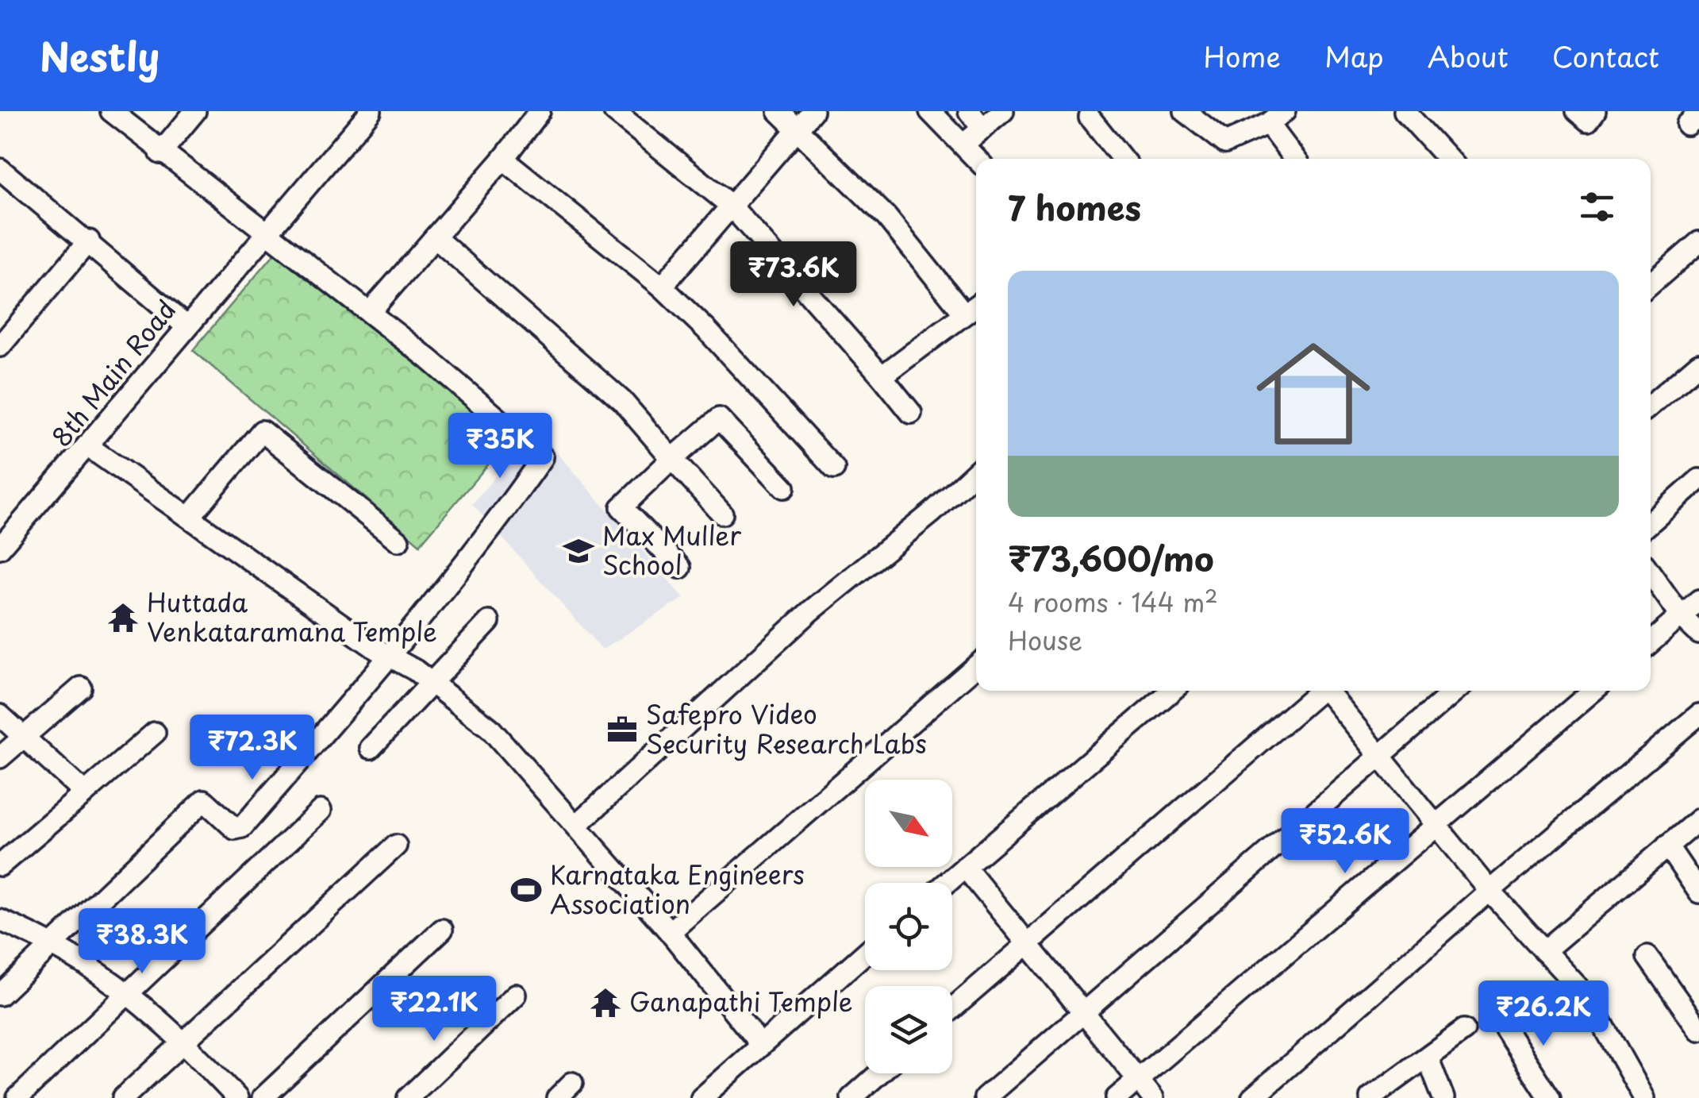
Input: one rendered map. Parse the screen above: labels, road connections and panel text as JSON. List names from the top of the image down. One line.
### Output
{"streets":{"street":["8th Main Road"]},"places":{"school or university":["Max Muller School"],"temple":["Huttada Venkataramana Temple","Ganapathi Temple"],"office":["Safepro Video Security Research Labs"],"sports":["Karnataka Engineers Association"]},"north":"bottom right","page":{"header":"Nestly","nav":["Home","Map","About","Contact"],"heading":"7 homes","price":["₹73.6K","₹35K","₹72.3K","₹52.6K","₹38.3K","₹22.1K","₹26.2K"],"list":[{"name":"₹73,600/mo","note":"4 rooms · 144 m² · House"}]}}
